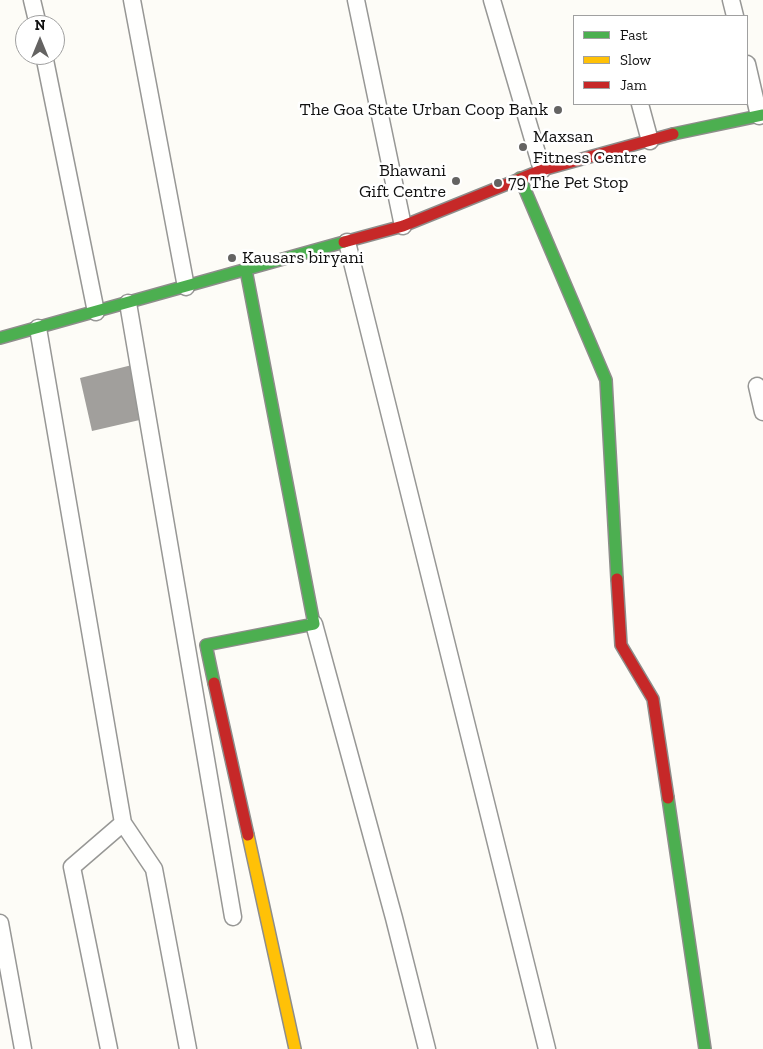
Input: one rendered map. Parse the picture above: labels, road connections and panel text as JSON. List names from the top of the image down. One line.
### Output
{"places":["The Goa State Urban Coop Bank","Maxsan Fitness Centre","Bhawani Gift Centre","79 The Pet Stop","Kausars biryani"],"legend":["Fast","Slow","Jam"],"north":"top"}
